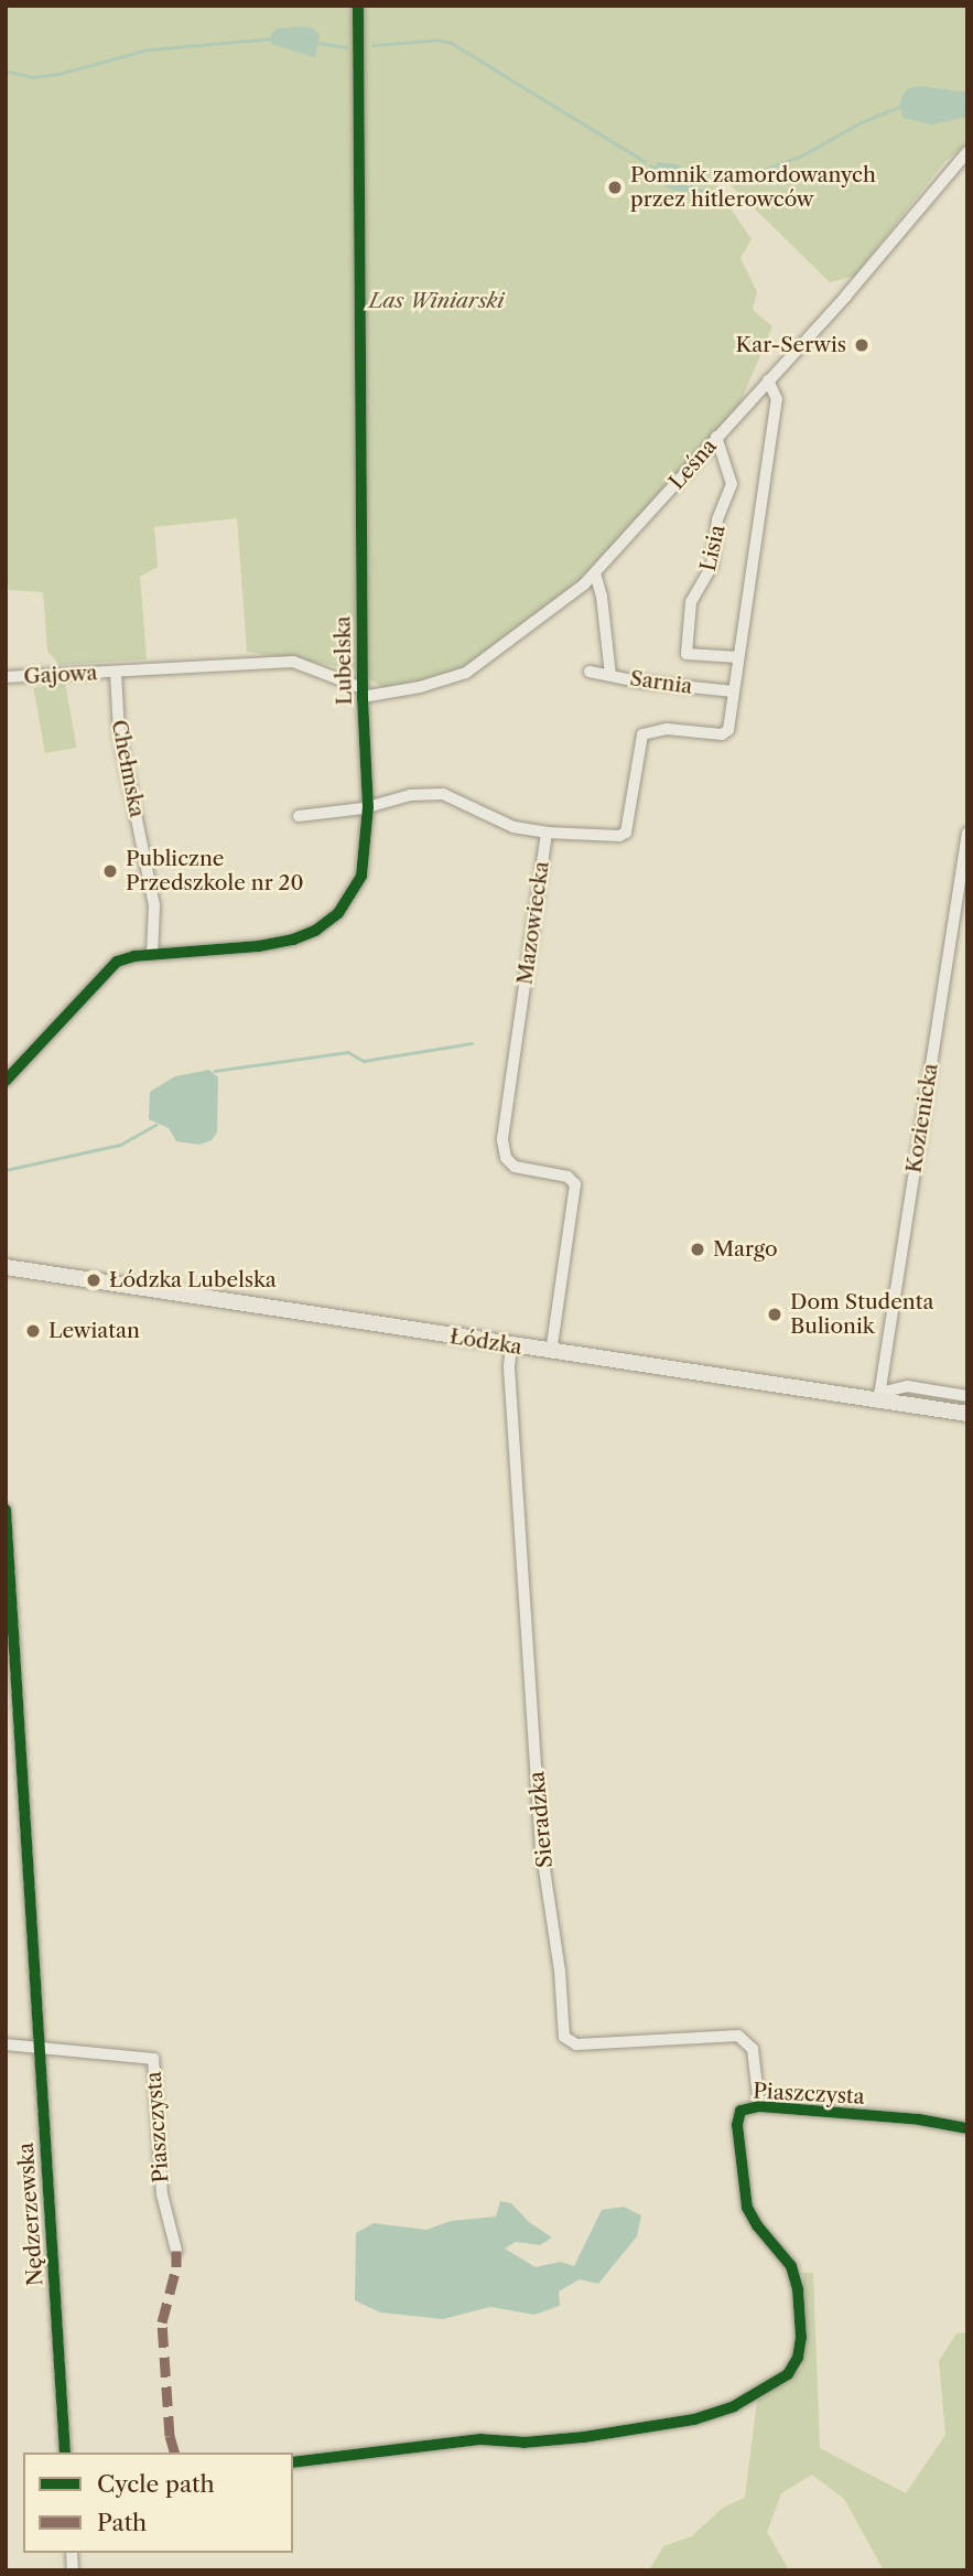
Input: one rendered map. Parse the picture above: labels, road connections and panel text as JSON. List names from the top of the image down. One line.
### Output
{"streets":{"main road":["Łódzka"],"street":["Leśna","Lisia","Lubelska","Gajowa","Sarnia","Chełmska","Mazowiecka","Kozienicka","Sieradzka","Piaszczysta","Nędzerzewska"]},"crossings":[["Leśna","Lisia"],["Leśna","Lubelska"],["Leśna","Mazowiecka"],["Lisia","Mazowiecka"],["Lubelska","Gajowa"],["Lubelska","Chełmska"],["Gajowa","Chełmska"],["Sarnia","Mazowiecka"],["Mazowiecka","Łódzka"],["Kozienicka","Łódzka"],["Łódzka","Sieradzka"],["Sieradzka","Piaszczysta"],["Piaszczysta","Nędzerzewska"]],"parks":["Las Winiarski"],"places":["Pomnik zamordowanych przez hitlerowców","Kar-Serwis","Publiczne Przedszkole nr 20","Margo","Łódzka Lubelska","Dom Studenta Bulionik","Lewiatan"],"legend":["Cycle path","Path"]}
